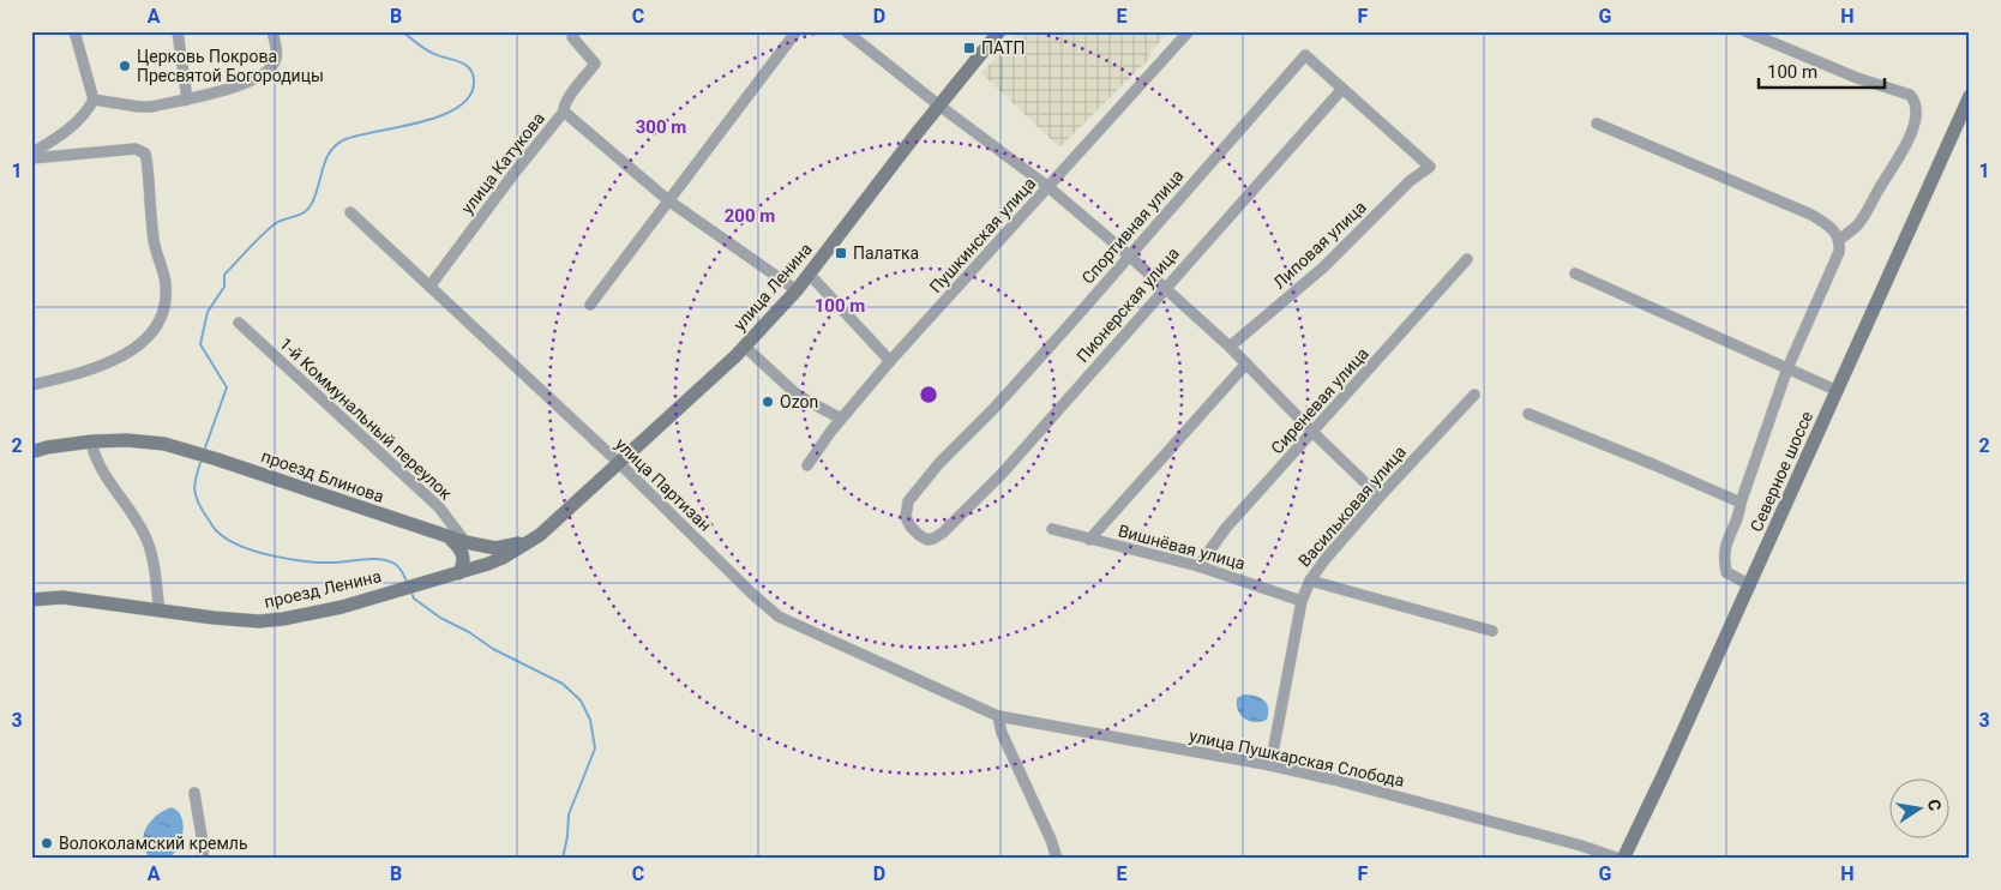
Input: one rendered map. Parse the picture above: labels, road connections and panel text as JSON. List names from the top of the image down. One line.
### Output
{"streets":{"main road":["улица Ленина","Северное шоссе","проезд Блинова","проезд Ленина"],"street":["улица Катукова","Спортивная улица","Пушкинская улица","Липовая улица","Пионерская улица","Сиреневая улица","1-й Коммунальный переулок","улица Партизан","Васильковая улица","Вишнёвая улица","улица Пушкарская Слобода"]},"crossings":[["улица Катукова","улица Партизан"],["Спортивная улица","Липовая улица"],["Спортивная улица","Пионерская улица"],["улица Ленина","проезд Блинова"],["улица Ленина","улица Партизан"],["улица Ленина","проезд Ленина"],["Сиреневая улица","Вишнёвая улица"],["1-й Коммунальный переулок","проезд Блинова"],["Северное шоссе","улица Пушкарская Слобода"],["проезд Блинова","проезд Ленина"],["улица Партизан","улица Пушкарская Слобода"],["Васильковая улица","Вишнёвая улица"],["Васильковая улица","улица Пушкарская Слобода"]],"places":{"transit":["ПАТП","Палатка"],"other":["Церковь Покрова Пресвятой Богородицы","Ozon","Волоколамский кремль"]},"scale_bar":"100 m","north":"right","grid":{"columns":["A","B","C","D","E","F","G","H"],"rows":["1","2","3"]},"rings":["300 m","200 m","100 m"]}
